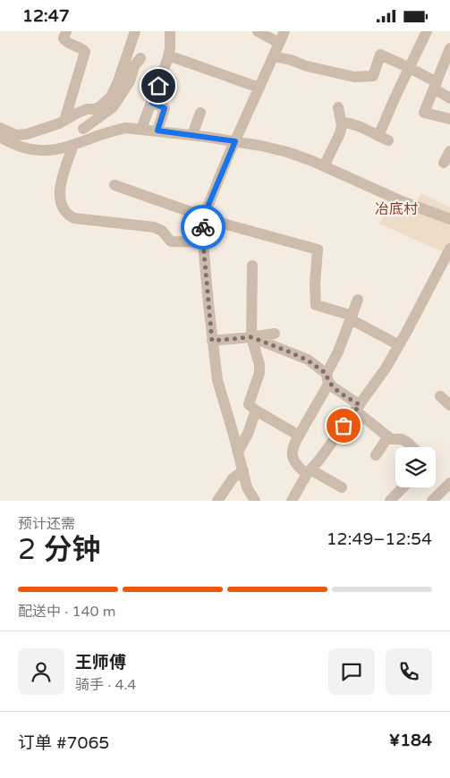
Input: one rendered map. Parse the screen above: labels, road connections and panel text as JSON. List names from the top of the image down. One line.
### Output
{"districts":["冶底村"],"page":{"status":"12:47","heading":["2 分钟","预计还需","12:49–12:54"],"panel":["王师傅","骑手 · 4.4","订单 #7065","¥184"],"bar":"配送中 · 140 m"}}
